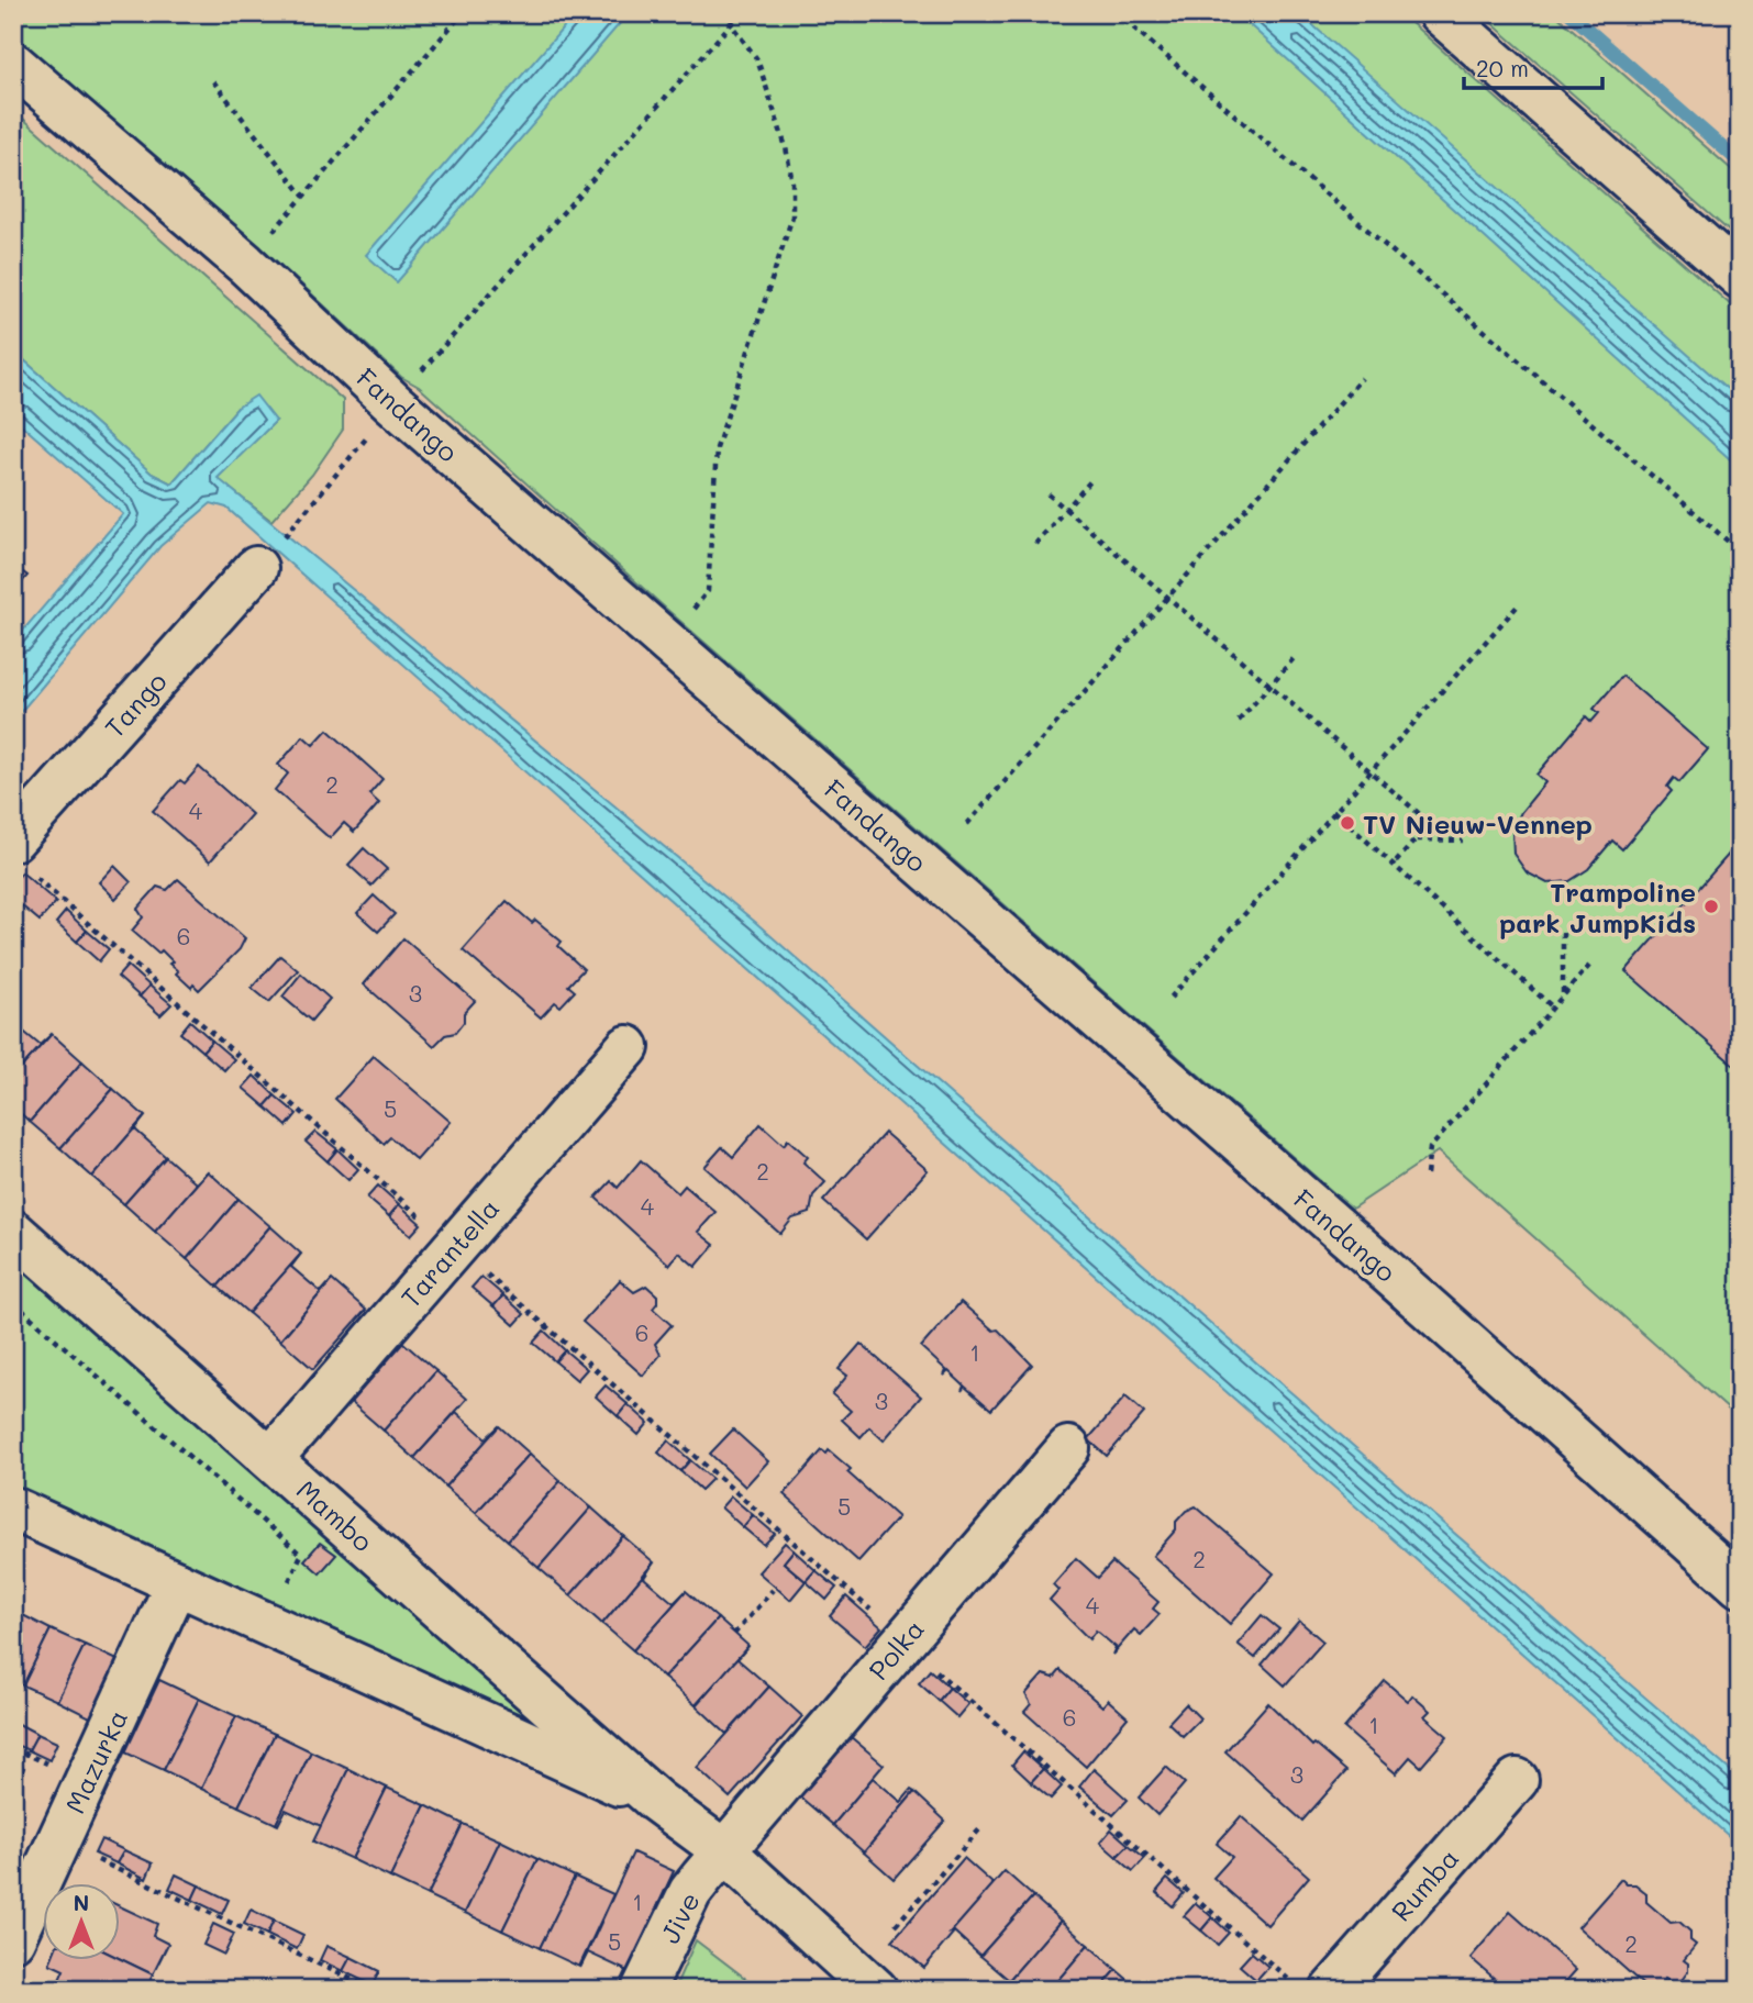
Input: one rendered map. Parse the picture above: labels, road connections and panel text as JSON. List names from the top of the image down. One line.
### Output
{"streets":{"street":["Fandango","Tango","Tarantella","Mambo","Polka","Mazurka","Rumba","Jive"]},"crossings":[["Tarantella","Mambo"],["Mambo","Polka"],["Mambo","Mazurka"],["Mambo","Jive"],["Polka","Jive"]],"places":["TV Nieuw-Vennep","Trampoline park JumpKids"],"house_numbers":["2","4","6","3","5","2","4","6","1","3","5","2","4","6","1","3","1","5","2"],"scale_bar":"20 m","north":"top"}
